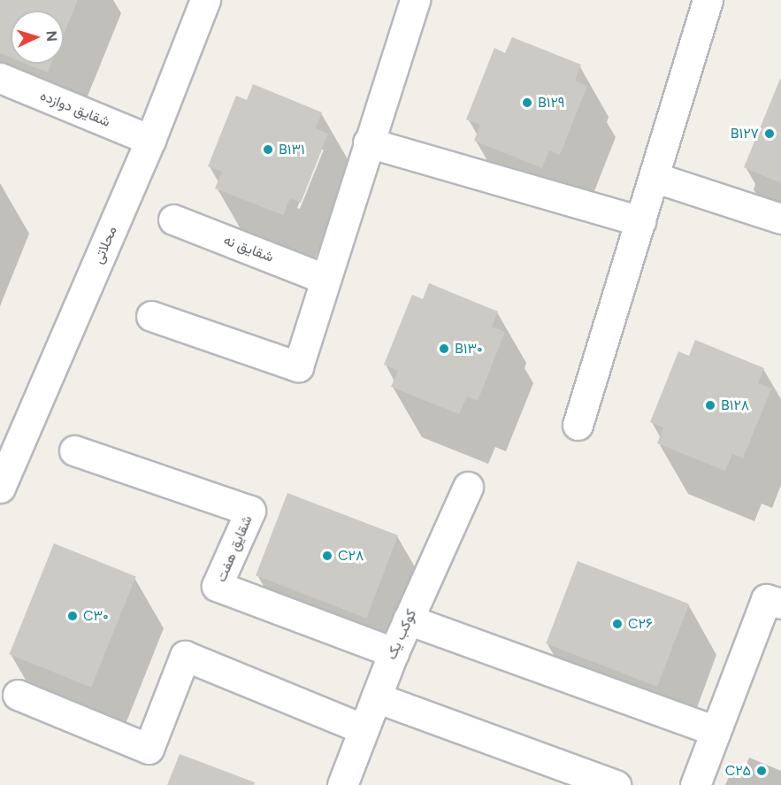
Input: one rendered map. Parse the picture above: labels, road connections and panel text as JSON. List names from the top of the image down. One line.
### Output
{"streets":{"street":["شقایق دوازده","محلاتی","شقایق نه","شقایق هفت","کوکب یک"]},"crossings":[["شقایق دوازده","محلاتی"],["شقایق هفت","کوکب یک"]],"places":["B۱۲۹","B۱۲۷","B۱۳۱","B۱۳۰","B۱۲۸","C۲۸","C۳۰","C۲۶","C۲۵"],"north":"right"}
